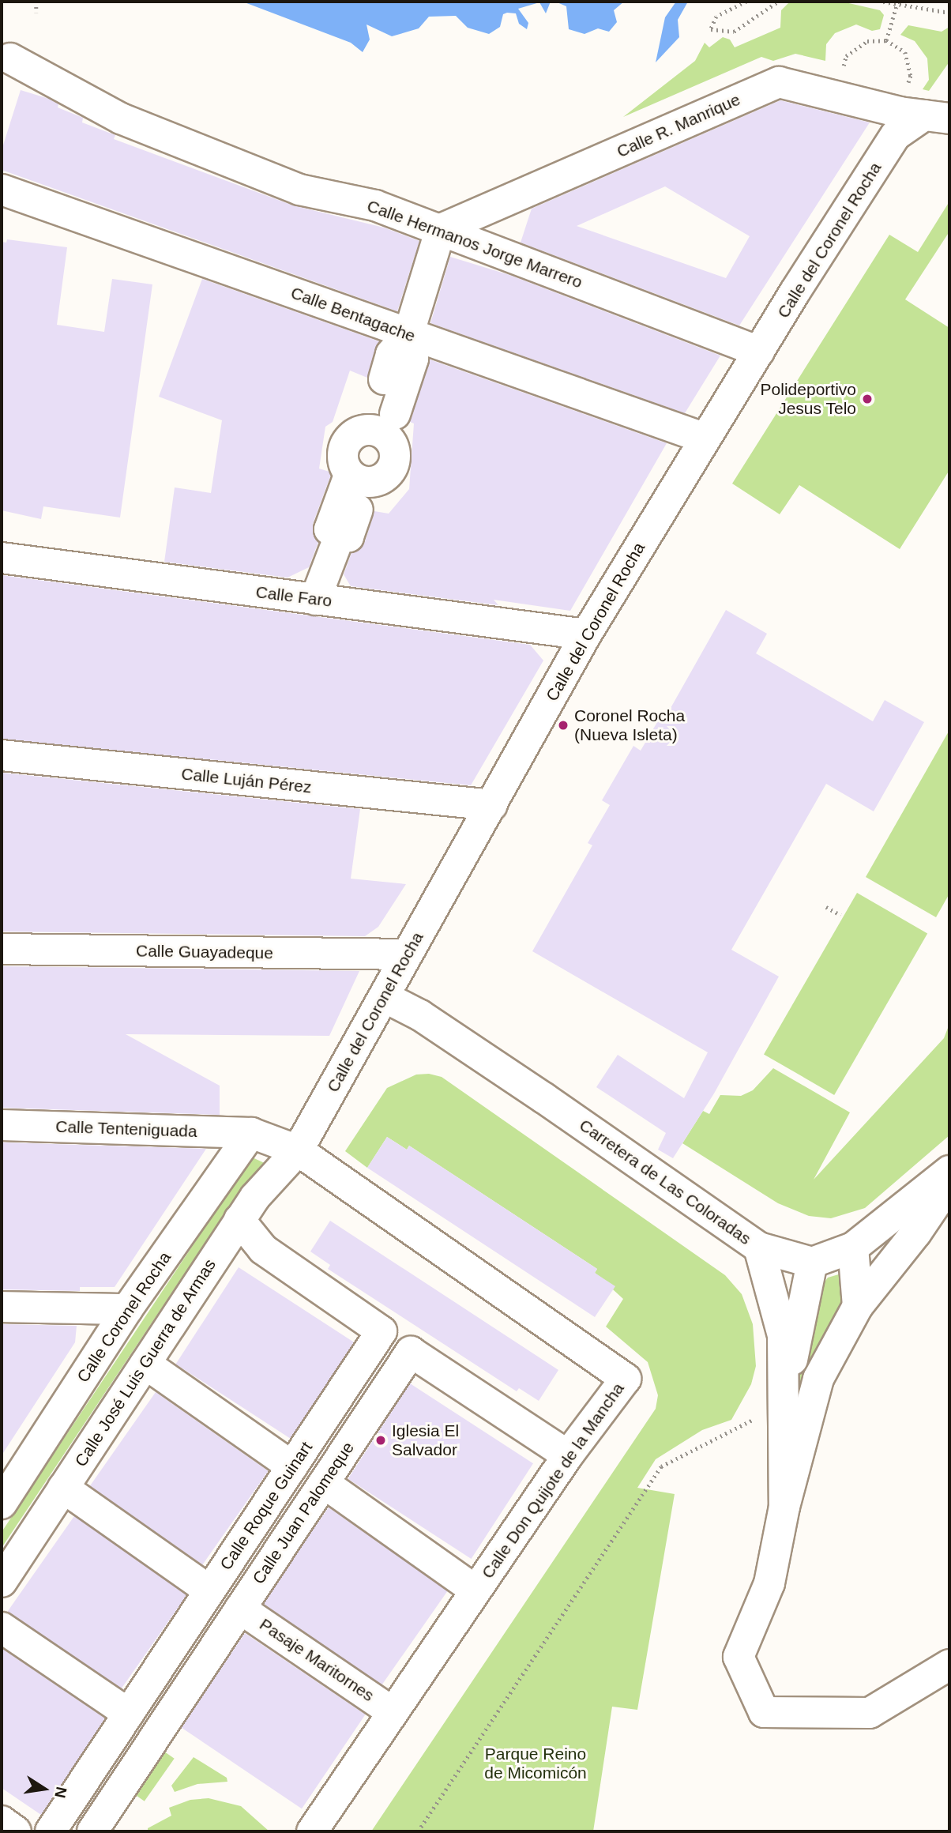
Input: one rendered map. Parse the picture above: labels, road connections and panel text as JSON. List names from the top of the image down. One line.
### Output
{"streets":{"street":["Calle R. Manrique","Calle del Coronel Rocha","Calle Hermanos Jorge Marrero","Calle Bentagache","Calle Faro","Calle Luján Pérez","Calle Guayadeque","Calle Tenteniguada","Carretera de Las Coloradas","Calle Coronel Rocha","Calle José Luis Guerra de Armas","Calle Don Quijote de la Mancha","Calle Roque Guinart","Calle Juan Palomeque","Pasaje Maritornes"]},"crossings":[["Calle R. Manrique","Calle del Coronel Rocha"],["Calle R. Manrique","Calle Hermanos Jorge Marrero"],["Calle del Coronel Rocha","Calle Hermanos Jorge Marrero"],["Calle del Coronel Rocha","Calle Bentagache"],["Calle del Coronel Rocha","Calle Faro"],["Calle del Coronel Rocha","Calle Luján Pérez"],["Calle del Coronel Rocha","Calle Guayadeque"],["Calle del Coronel Rocha","Calle Tenteniguada"],["Calle del Coronel Rocha","Carretera de Las Coloradas"],["Calle del Coronel Rocha","Calle José Luis Guerra de Armas"],["Calle del Coronel Rocha","Calle Don Quijote de la Mancha"],["Calle Tenteniguada","Calle Coronel Rocha"],["Calle Tenteniguada","Calle José Luis Guerra de Armas"],["Calle Tenteniguada","Calle Don Quijote de la Mancha"],["Calle José Luis Guerra de Armas","Calle Don Quijote de la Mancha"],["Calle José Luis Guerra de Armas","Calle Roque Guinart"],["Calle Don Quijote de la Mancha","Calle Juan Palomeque"],["Calle Don Quijote de la Mancha","Pasaje Maritornes"],["Calle Juan Palomeque","Pasaje Maritornes"]],"parks":["Parque Reino de Micomicón"],"places":["Polideportivo Jesus Telo","Coronel Rocha (Nueva Isleta)","Iglesia El Salvador"],"north":"right"}
